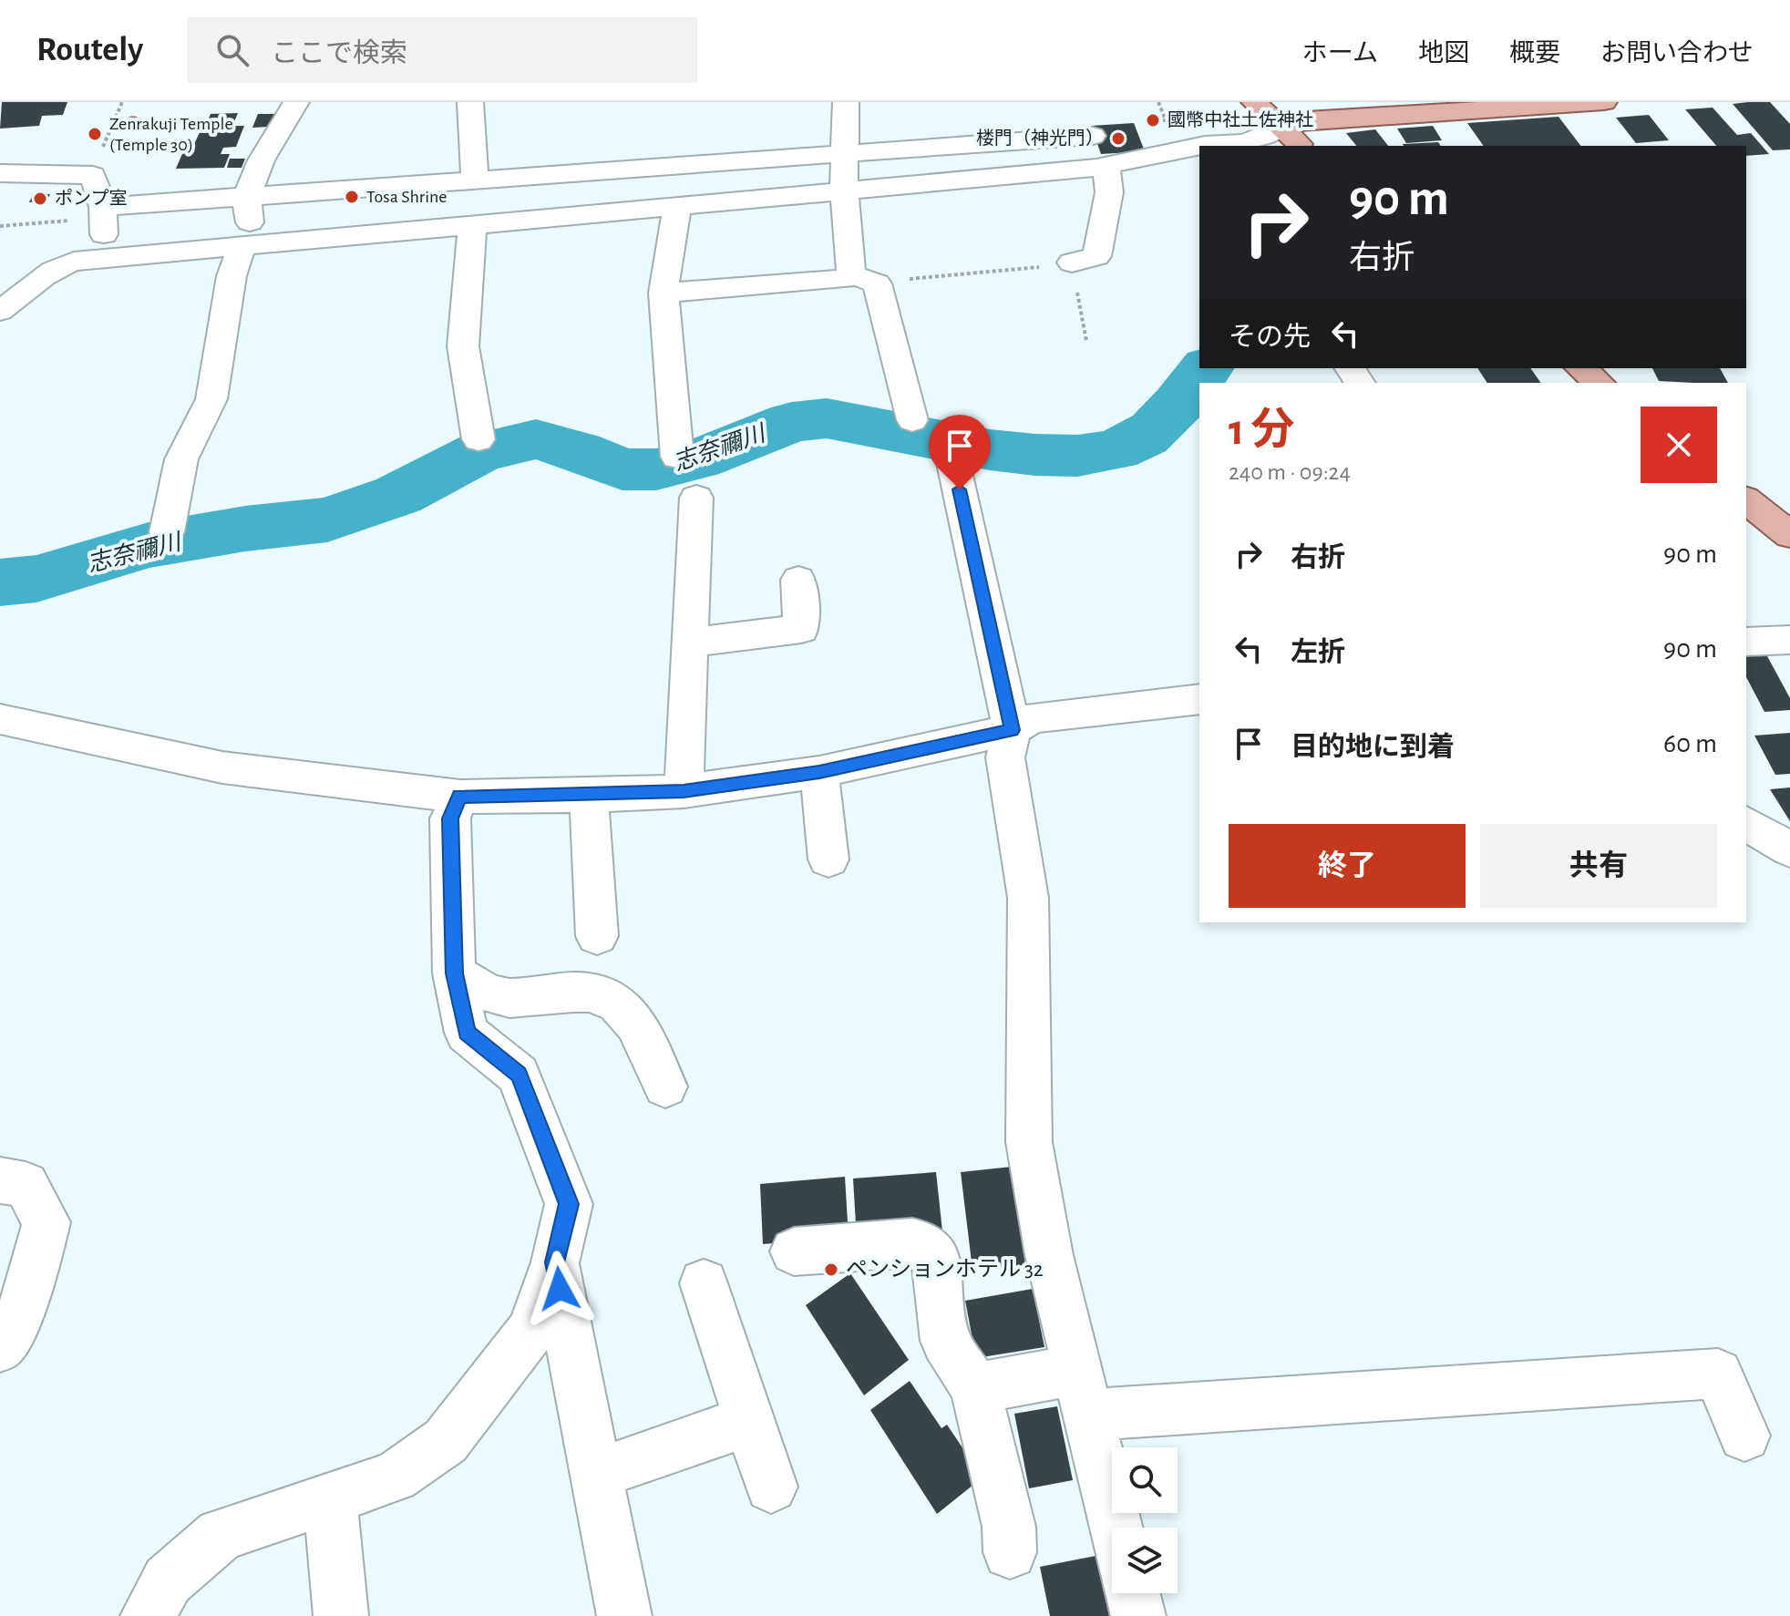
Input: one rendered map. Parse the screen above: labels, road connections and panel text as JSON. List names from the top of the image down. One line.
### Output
{"water":["志奈禰川"],"places":["國幣中社土佐神社","Zenrakuji Temple (Temple 30)","楼門（神光門）","Tosa Shrine","ポンプ室","ペンションホテル 32"],"page":{"header":"Routely","search":"ここで検索","nav":["ホーム","地図","概要","お問い合わせ"],"turn":["90 m","右折"],"then":"その先","heading":["1 分","240 m · 09:24"],"list":[{"name":"右折","value":"90 m"},{"name":"左折","value":"90 m"},{"name":"目的地に到着","value":"60 m"}],"buttons":["終了","共有"]}}
